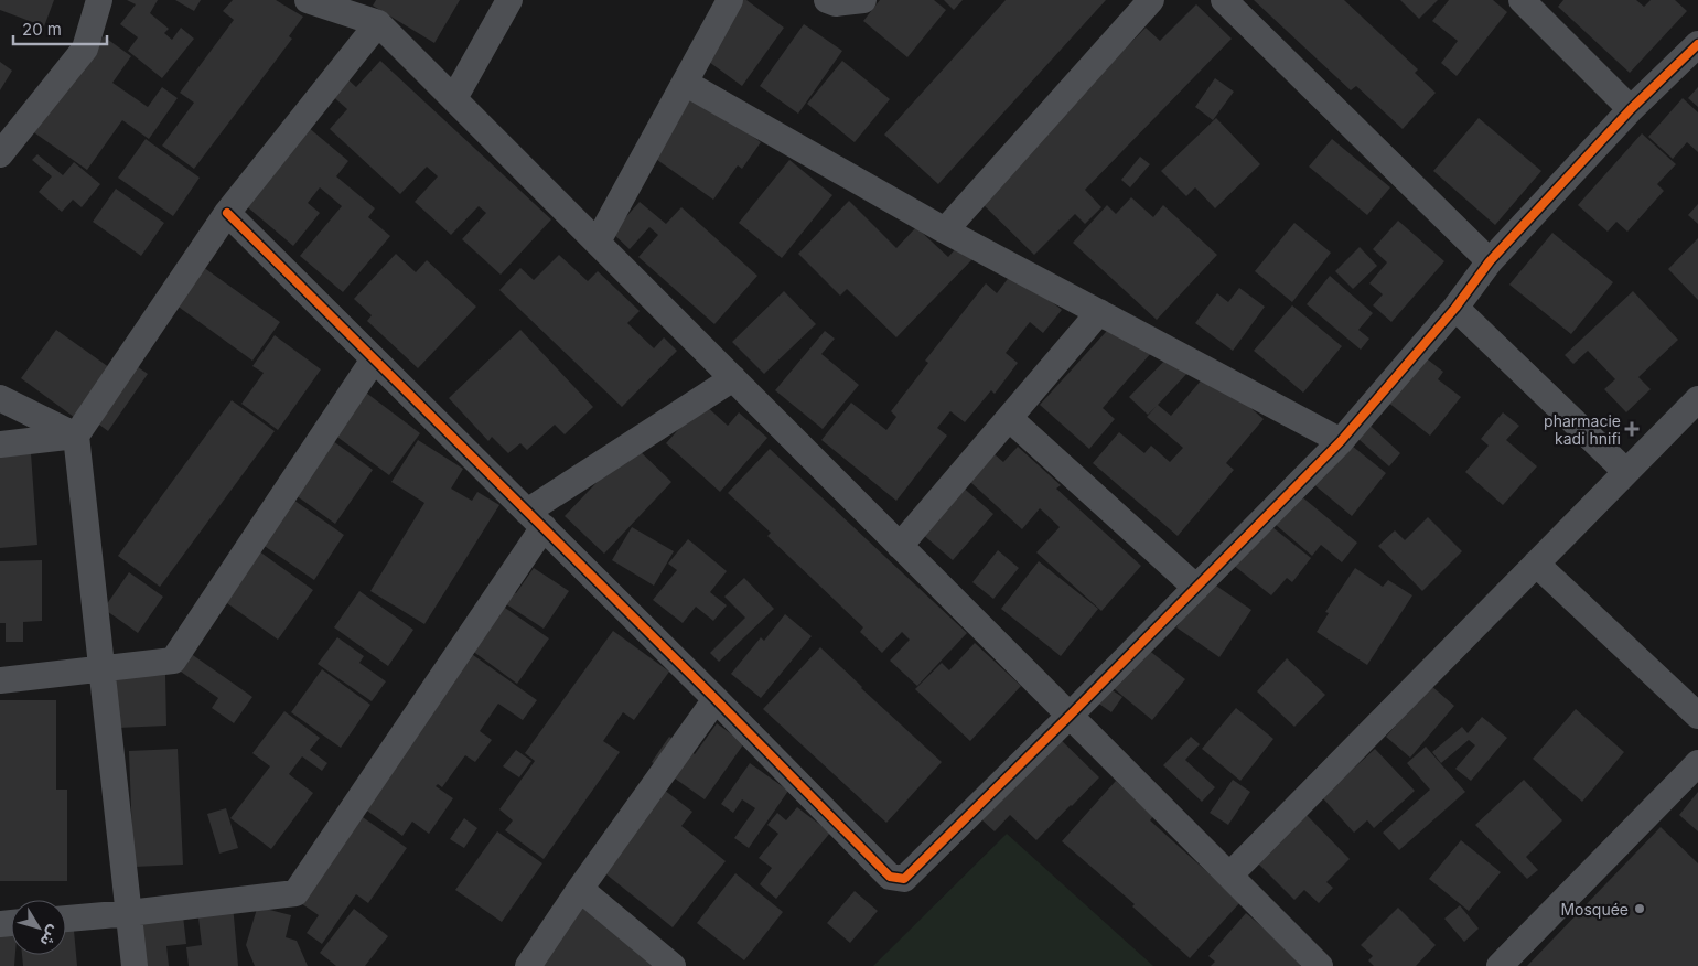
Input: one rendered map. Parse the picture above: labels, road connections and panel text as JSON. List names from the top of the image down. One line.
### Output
{"places":{"health":["pharmacie kadi hnifi"],"other":["Mosquée"]},"scale_bar":"20 m","north":"bottom right"}
